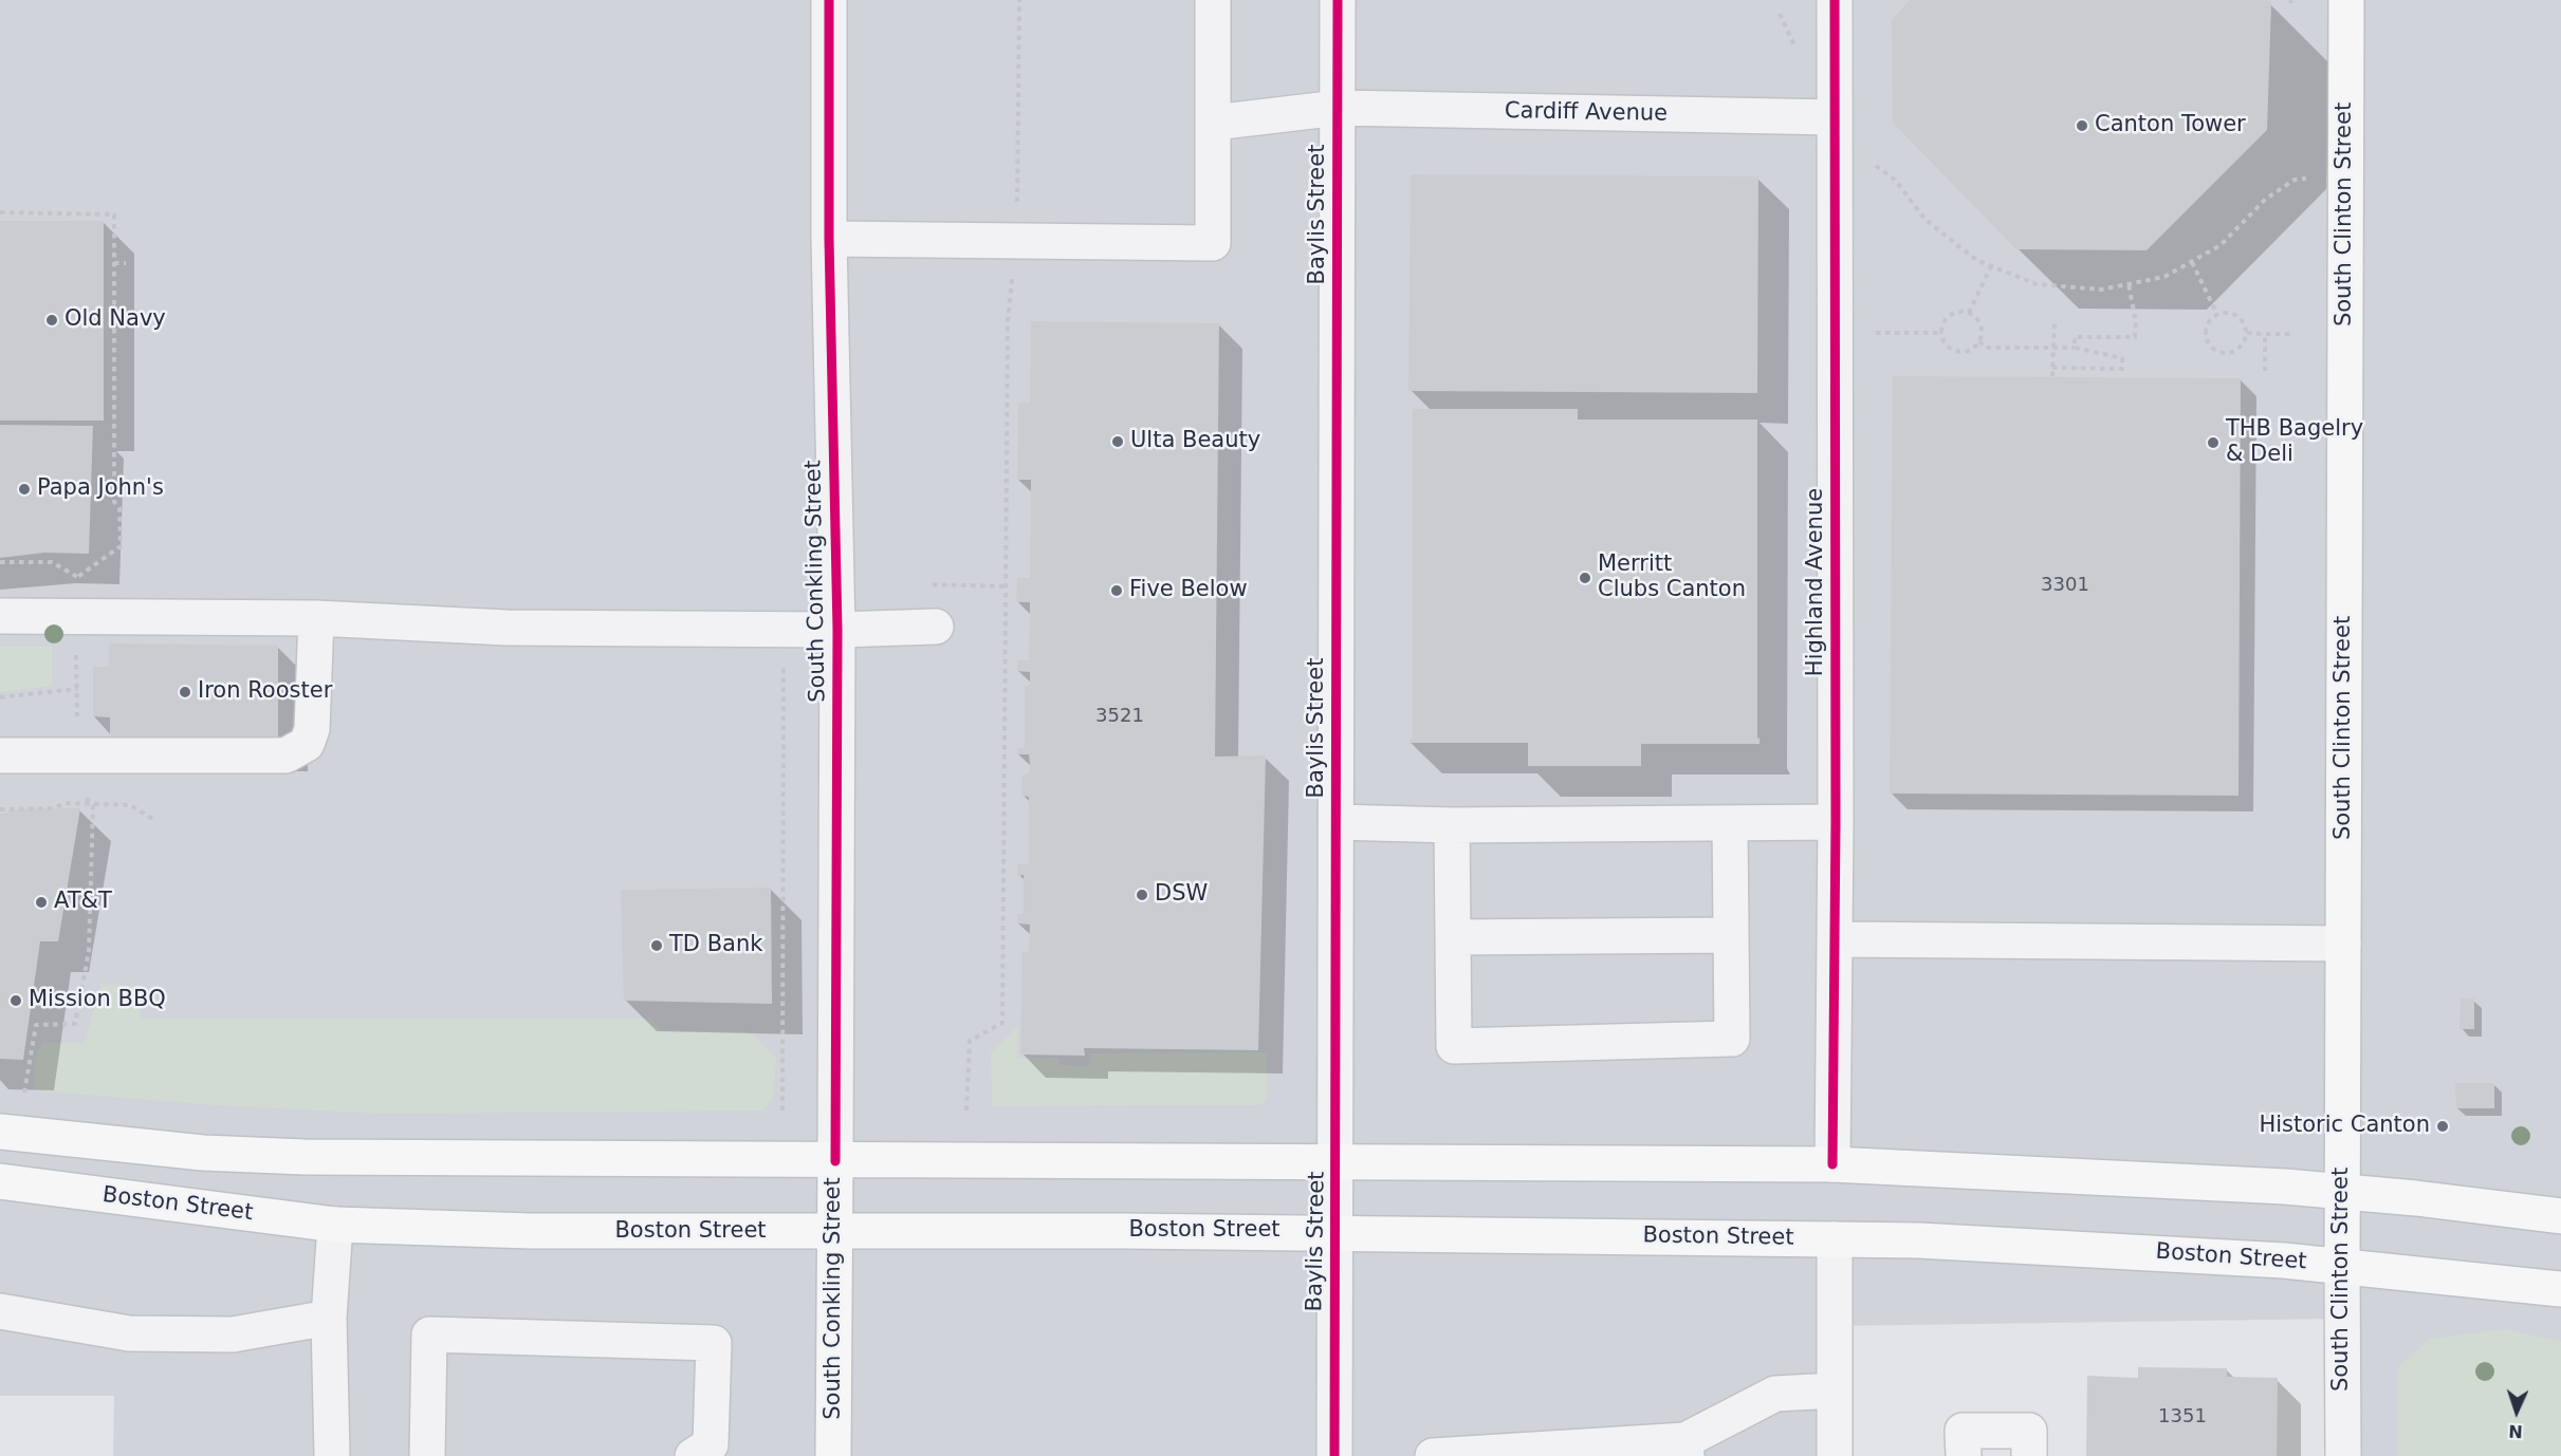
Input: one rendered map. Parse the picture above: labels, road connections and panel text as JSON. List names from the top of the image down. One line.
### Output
{"streets":{"main road":["South Clinton Street","South Conkling Street","Boston Street"],"street":["Cardiff Avenue","Baylis Street","Highland Avenue"]},"crossings":[["Cardiff Avenue","Baylis Street"],["Cardiff Avenue","Highland Avenue"],["Baylis Street","Boston Street"],["South Clinton Street","Boston Street"],["South Conkling Street","Boston Street"]],"places":["Canton Tower","Old Navy","Ulta Beauty","THB Bagelry & Deli","Papa John's","Merritt Clubs Canton","Five Below","Iron Rooster","DSW","AT&T","TD Bank","Mission BBQ","Historic Canton"],"house_numbers":["3301","3521","1351"],"north":"bottom"}
